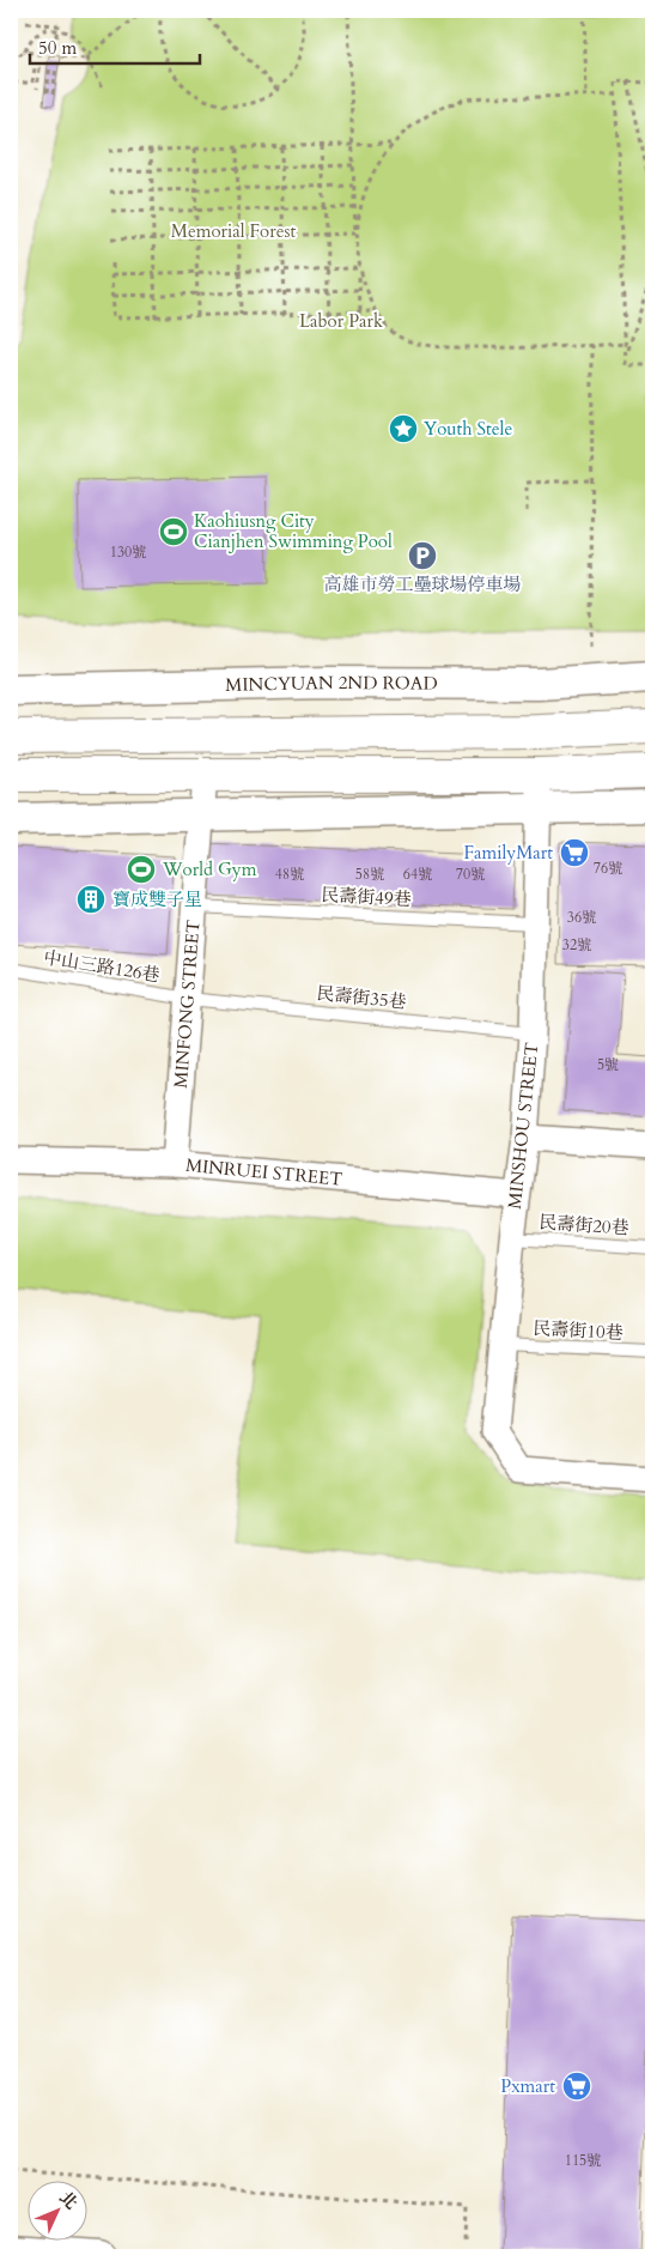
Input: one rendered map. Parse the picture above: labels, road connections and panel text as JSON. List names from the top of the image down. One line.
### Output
{"streets":{"street":["MINCYUAN 2ND ROAD","MINFONG STREET","MINSHOU STREET","MINRUEI STREET"],"lane":["民壽街49巷","中山三路126巷","民壽街35巷","民壽街20巷","民壽街10巷"]},"crossings":[["民壽街49巷","MINFONG STREET"],["民壽街49巷","MINSHOU STREET"],["中山三路126巷","民壽街35巷"],["中山三路126巷","MINFONG STREET"],["民壽街35巷","MINFONG STREET"],["民壽街35巷","MINSHOU STREET"],["MINFONG STREET","MINRUEI STREET"],["MINSHOU STREET","MINRUEI STREET"],["MINSHOU STREET","民壽街20巷"],["MINSHOU STREET","民壽街10巷"]],"parks":["Memorial Forest","Labor Park"],"places":{"place":["Youth Stele"],"sports":["Kaohiusng City Cianjhen Swimming Pool","World Gym"],"parking":["高雄市勞工壘球場停車場"],"supermarket":["FamilyMart","Pxmart"],"building":["寶成雙子星"]},"house_numbers":["130號","76號","48號","58號","64號","70號","36號","32號","5號","115號"],"scale_bar":"50 m","north":"top right"}
